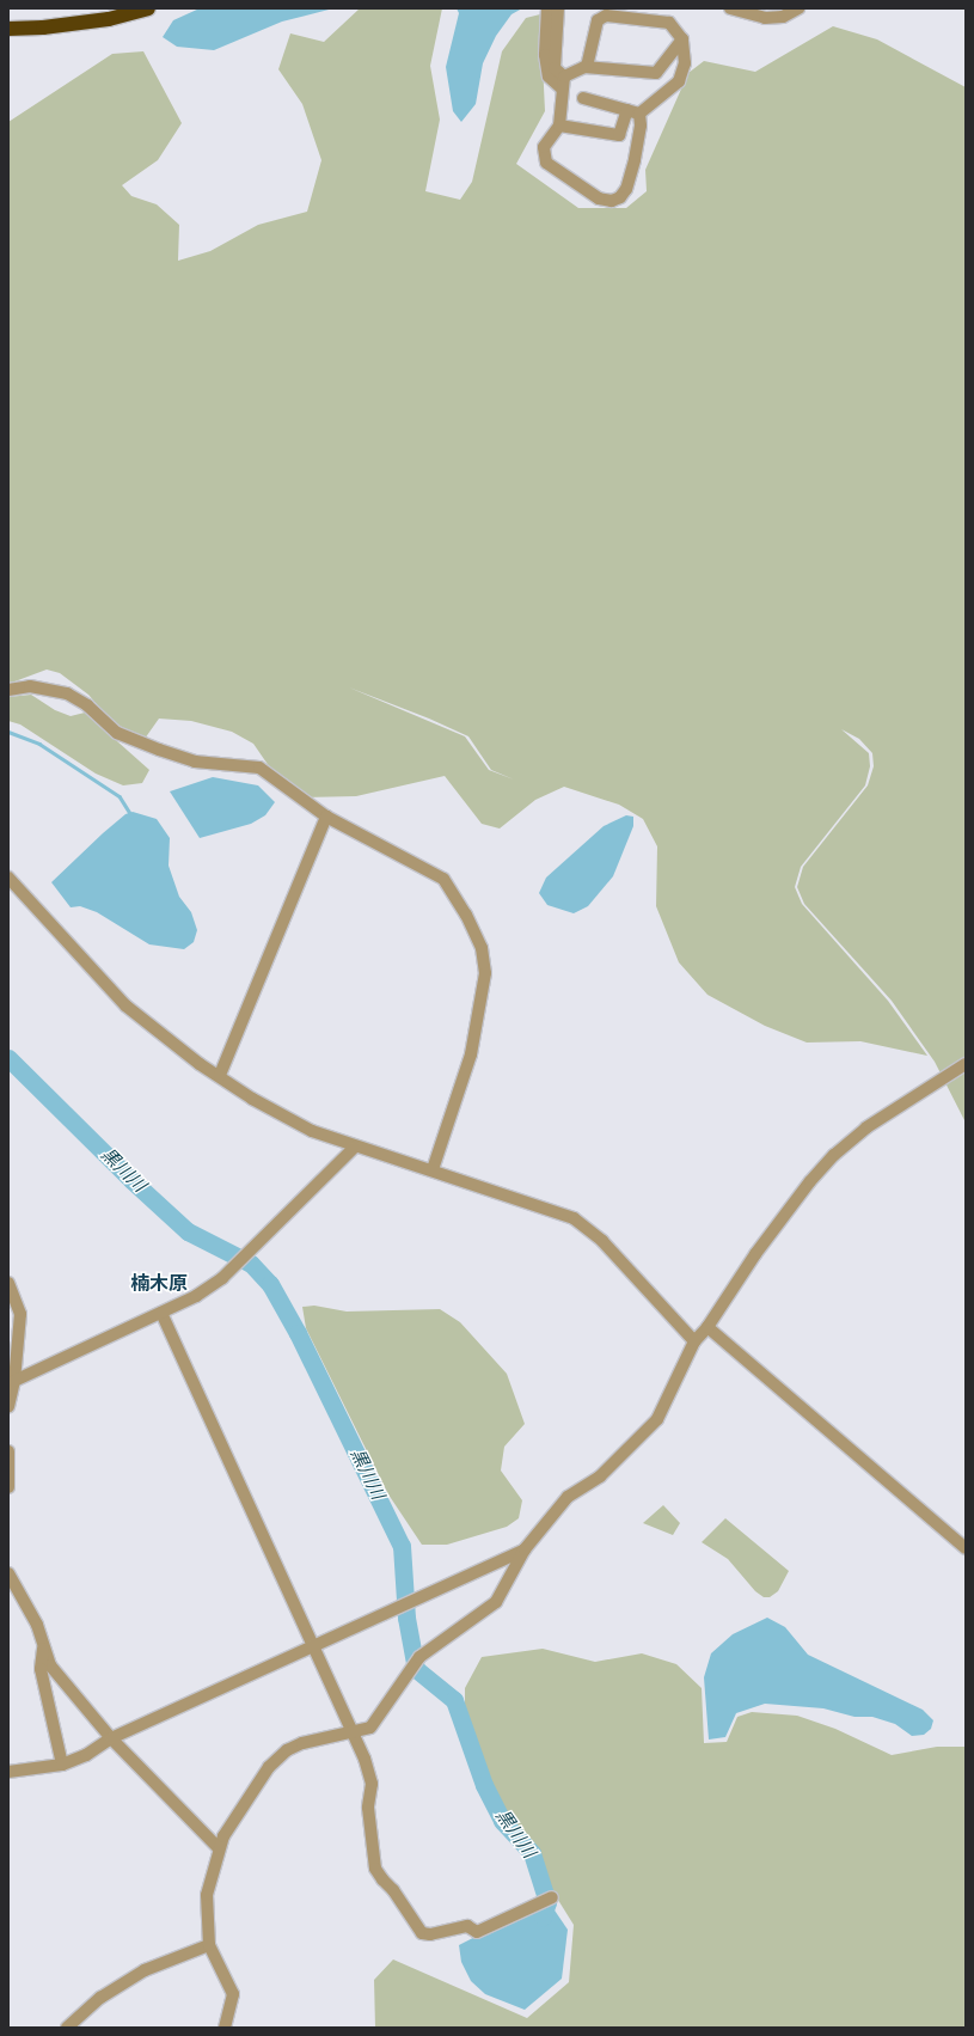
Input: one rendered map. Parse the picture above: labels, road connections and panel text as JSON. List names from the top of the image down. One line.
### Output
{"districts":["楠木原"],"water":["黒川川"]}
